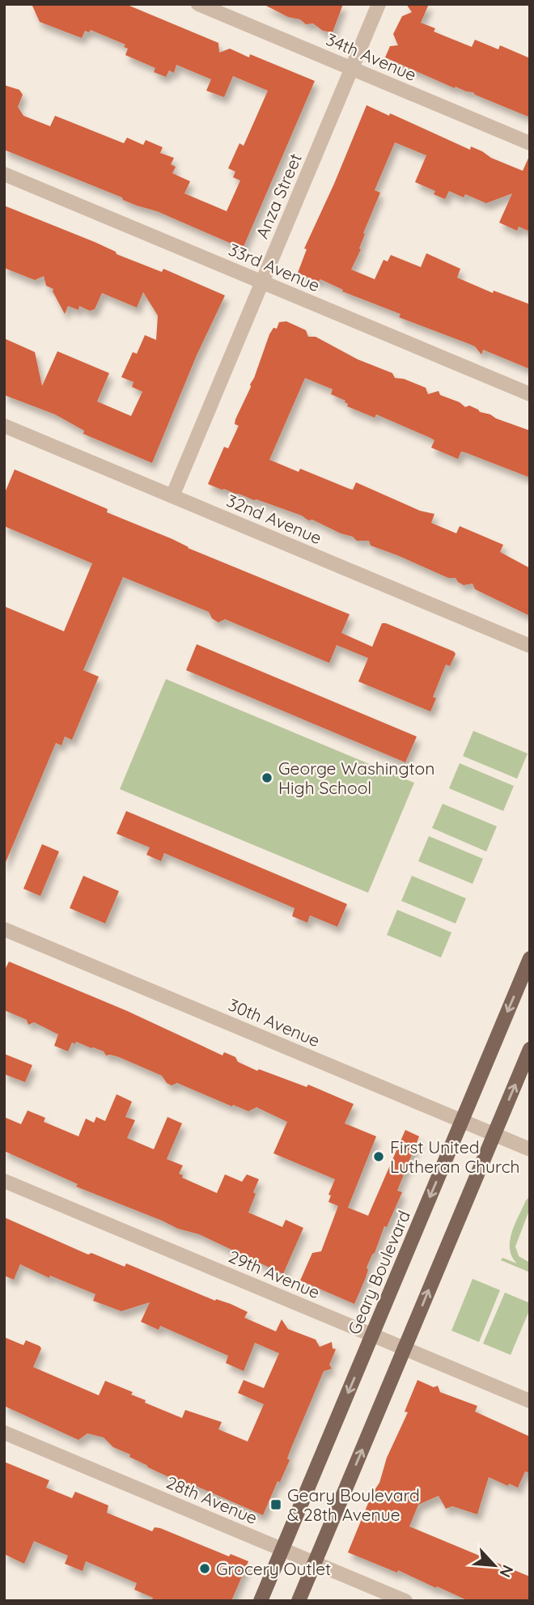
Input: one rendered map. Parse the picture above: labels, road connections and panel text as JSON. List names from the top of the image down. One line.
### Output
{"streets":{"main road":["Geary Boulevard"],"street":["34th Avenue","Anza Street","33rd Avenue","32nd Avenue","30th Avenue","29th Avenue","28th Avenue"]},"crossings":[["34th Avenue","Anza Street"],["Anza Street","33rd Avenue"],["Anza Street","32nd Avenue"],["30th Avenue","Geary Boulevard"],["Geary Boulevard","29th Avenue"],["Geary Boulevard","28th Avenue"]],"places":{"other":["George Washington High School","First United Lutheran Church","Grocery Outlet"],"transit":["Geary Boulevard & 28th Avenue"]},"north":"bottom right"}
